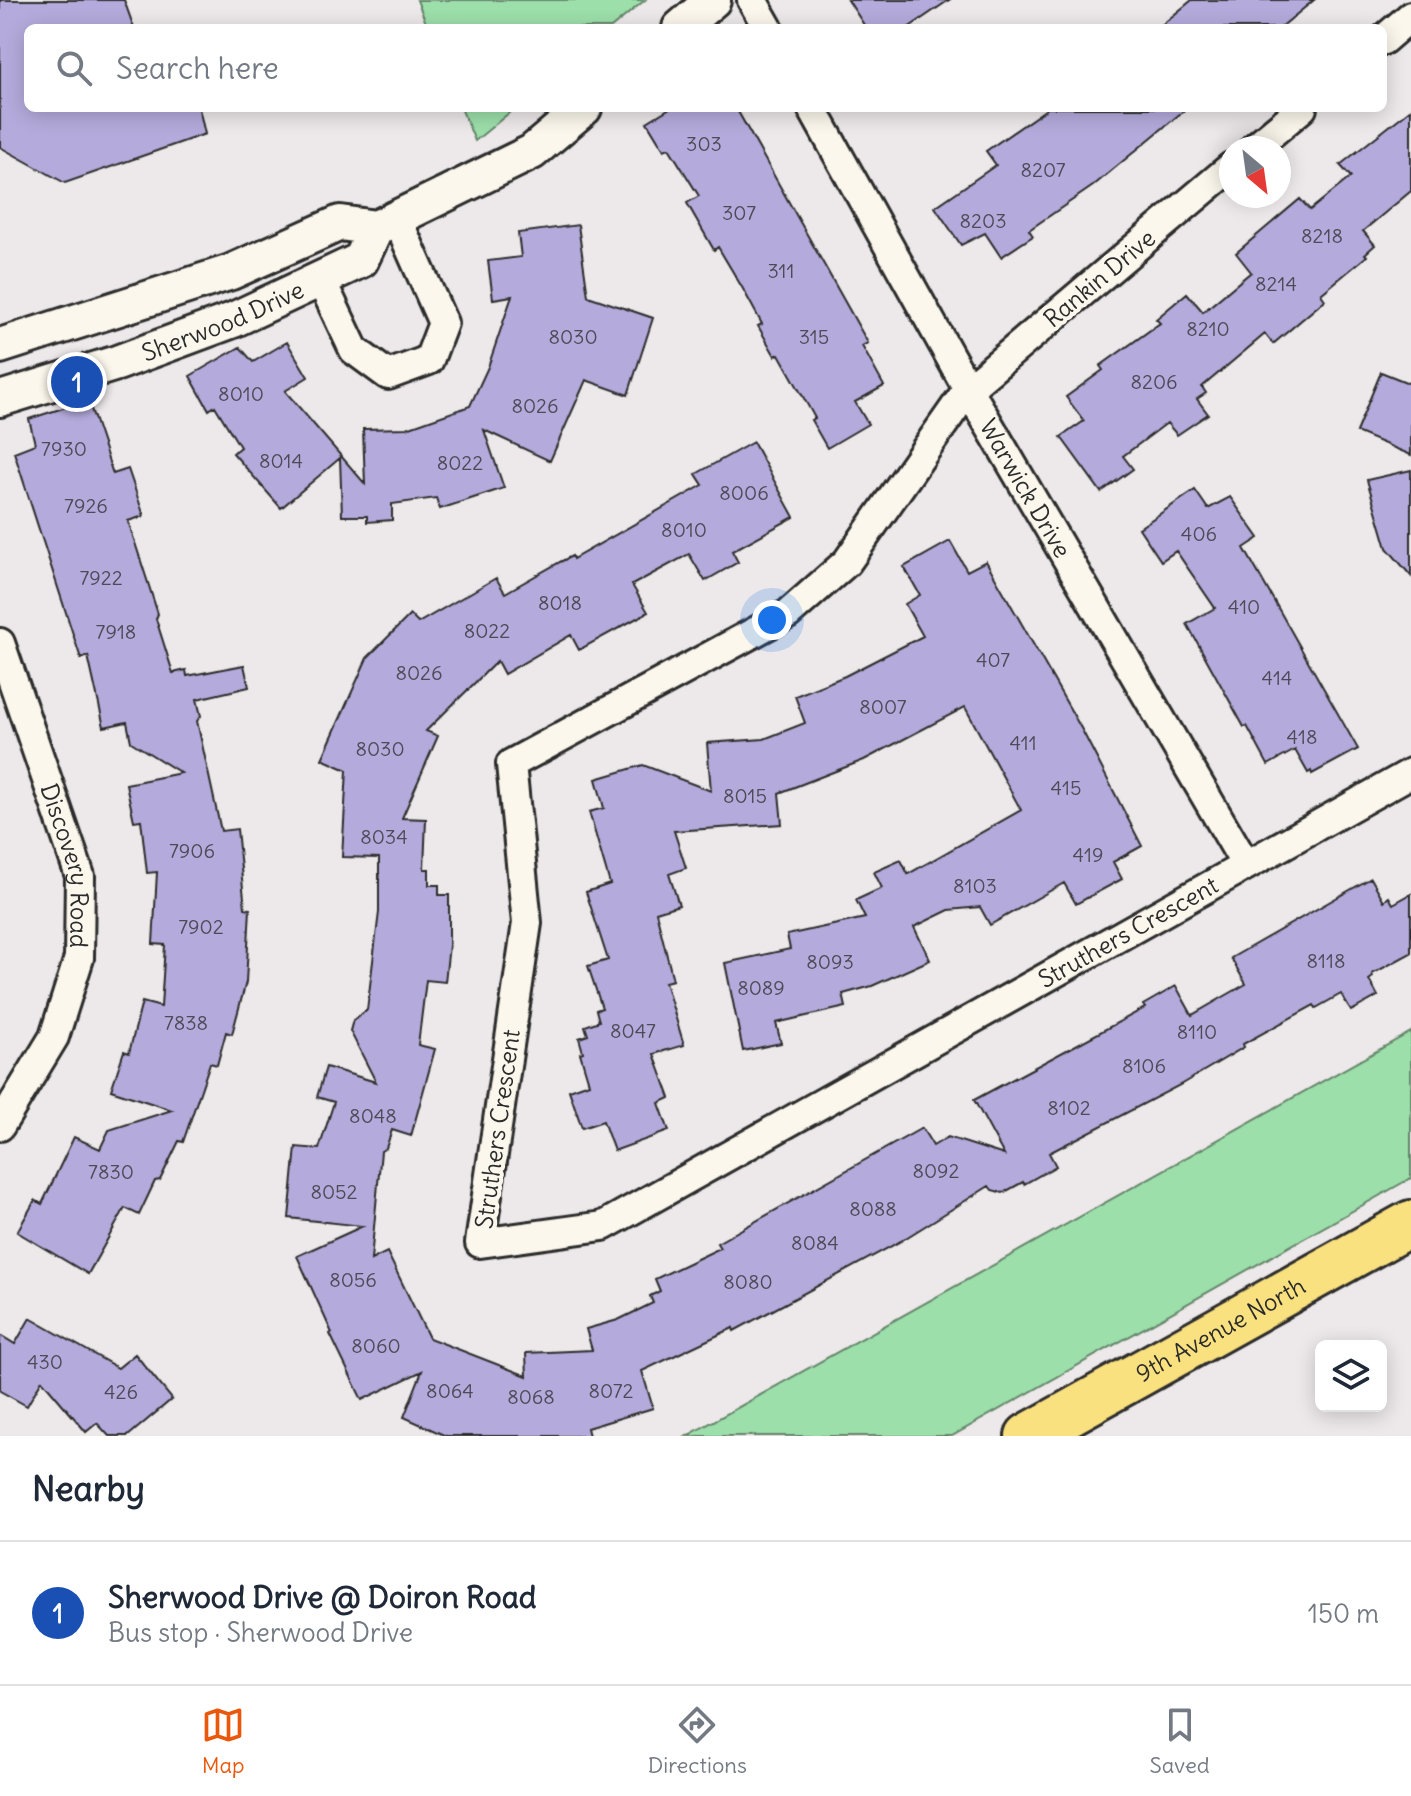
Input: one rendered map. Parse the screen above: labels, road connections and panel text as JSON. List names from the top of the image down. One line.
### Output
{"streets":{"main road":["9th Avenue North"],"street":["Rankin Drive","Sherwood Drive","Warwick Drive","Discovery Road","Struthers Crescent"]},"crossings":[["Rankin Drive","Warwick Drive"],["Rankin Drive","Struthers Crescent"],["Warwick Drive","Struthers Crescent"]],"house_numbers":["303","8207","307","8203","8218","311","8214","8210","8030","315","8206","8010","8026","7930","8014","8022","8006","7926","8010","406","7922","8018","410","8022","7918","407","8026","414","8007","418","411","8030","415","8015","8034","7906","419","8103","7902","8118","8093","8089","7838","8047","8110","8106","8102","8048","8092","7830","8052","8088","8084","8056","8080","8060","430","8064","8072","426","8068"],"north":"bottom right","page":{"search":"Search here","pins":"1","heading":"Nearby","list":[{"mark":"1","name":"Sherwood Drive @ Doiron Road","note":"Bus stop · Sherwood Drive","value":"150 m"}],"nav":["Map","Directions","Saved"]}}
